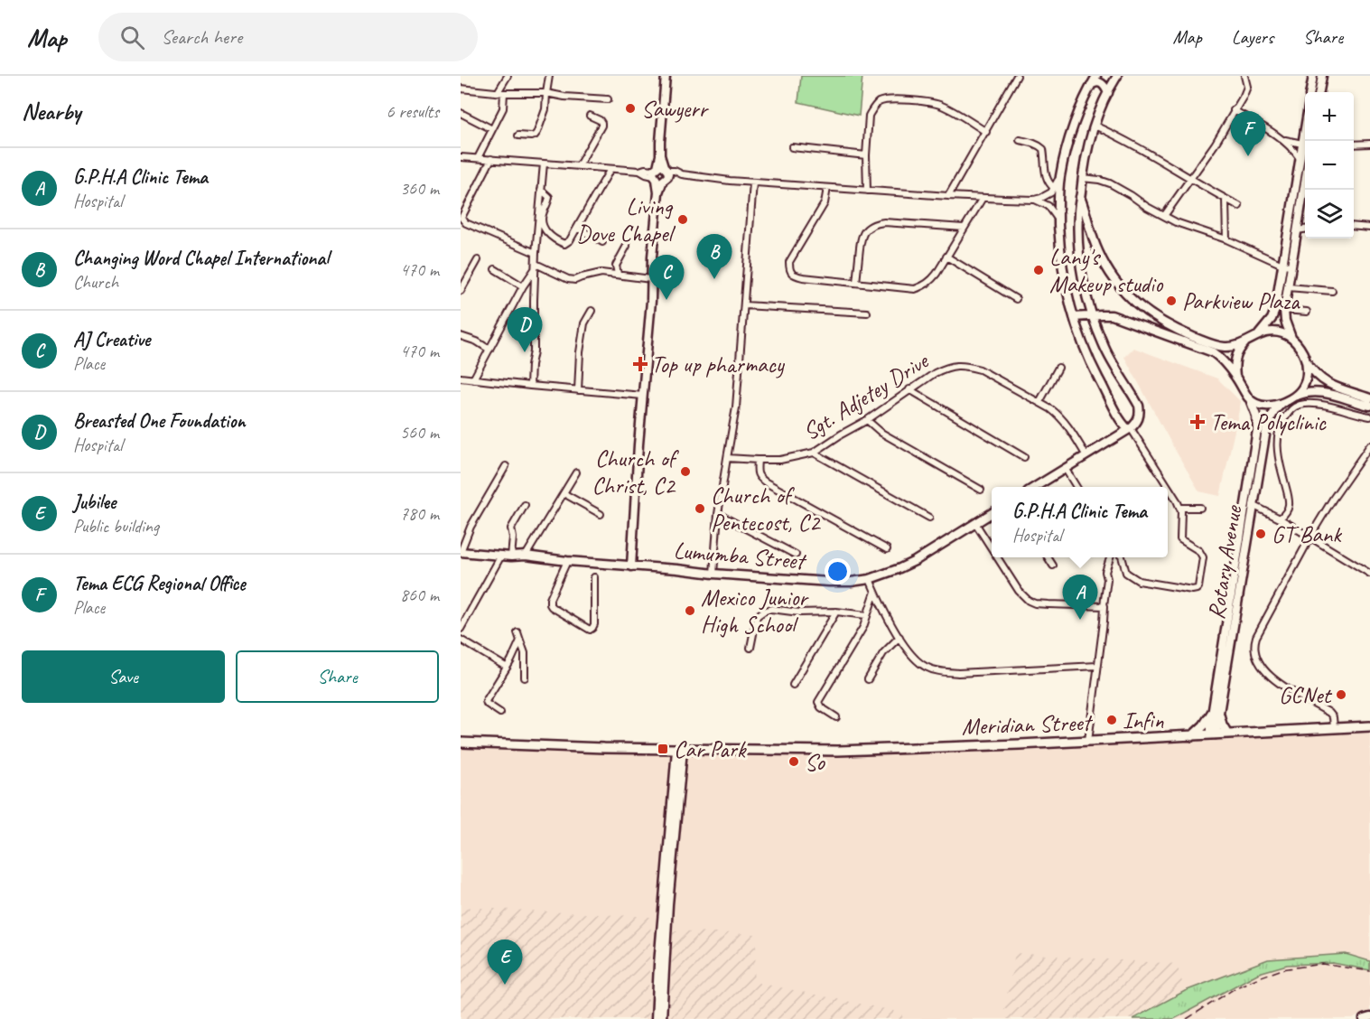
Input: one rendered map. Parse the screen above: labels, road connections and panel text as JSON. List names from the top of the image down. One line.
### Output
{"streets":{"main road":["Lumumba Street","Rotary Avenue","Meridian Street"],"street":["Sgt. Adjetey Drive"]},"crossings":[["Rotary Avenue","Meridian Street"]],"places":{"other":["Sawyerr","Living Dove Chapel","Lany's Makeup studio","Parkview Plaza","Church of Christ, C2","Church of Pentecost, C2","GT Bank","Mexico Junior High School","GCNet","Infin","So"],"health":["Top up pharmacy","Tema Polyclinic"],"transit":["Car Park"]},"page":{"header":"Map","search":"Search here","nav":["Map","Layers","Share"],"heading":["Nearby","6 results"],"map_buttons":["+","−"],"pins":["F","B","C","D","A","E"],"list":[{"mark":"A","name":"G.P.H.A Clinic Tema","note":"Hospital","value":"360 m"},{"mark":"B","name":"Changing Word Chapel International","note":"Church","value":"470 m"},{"mark":"C","name":"AJ Creative","note":"Place","value":"470 m"},{"mark":"D","name":"Breasted One Foundation","note":"Hospital","value":"560 m"},{"mark":"E","name":"Jubilee","note":"Public building","value":"780 m"},{"mark":"F","name":"Tema ECG Regional Office","note":"Place","value":"860 m"}],"popup":["G.P.H.A Clinic Tema","Hospital"],"buttons":["Save","Share"]}}
